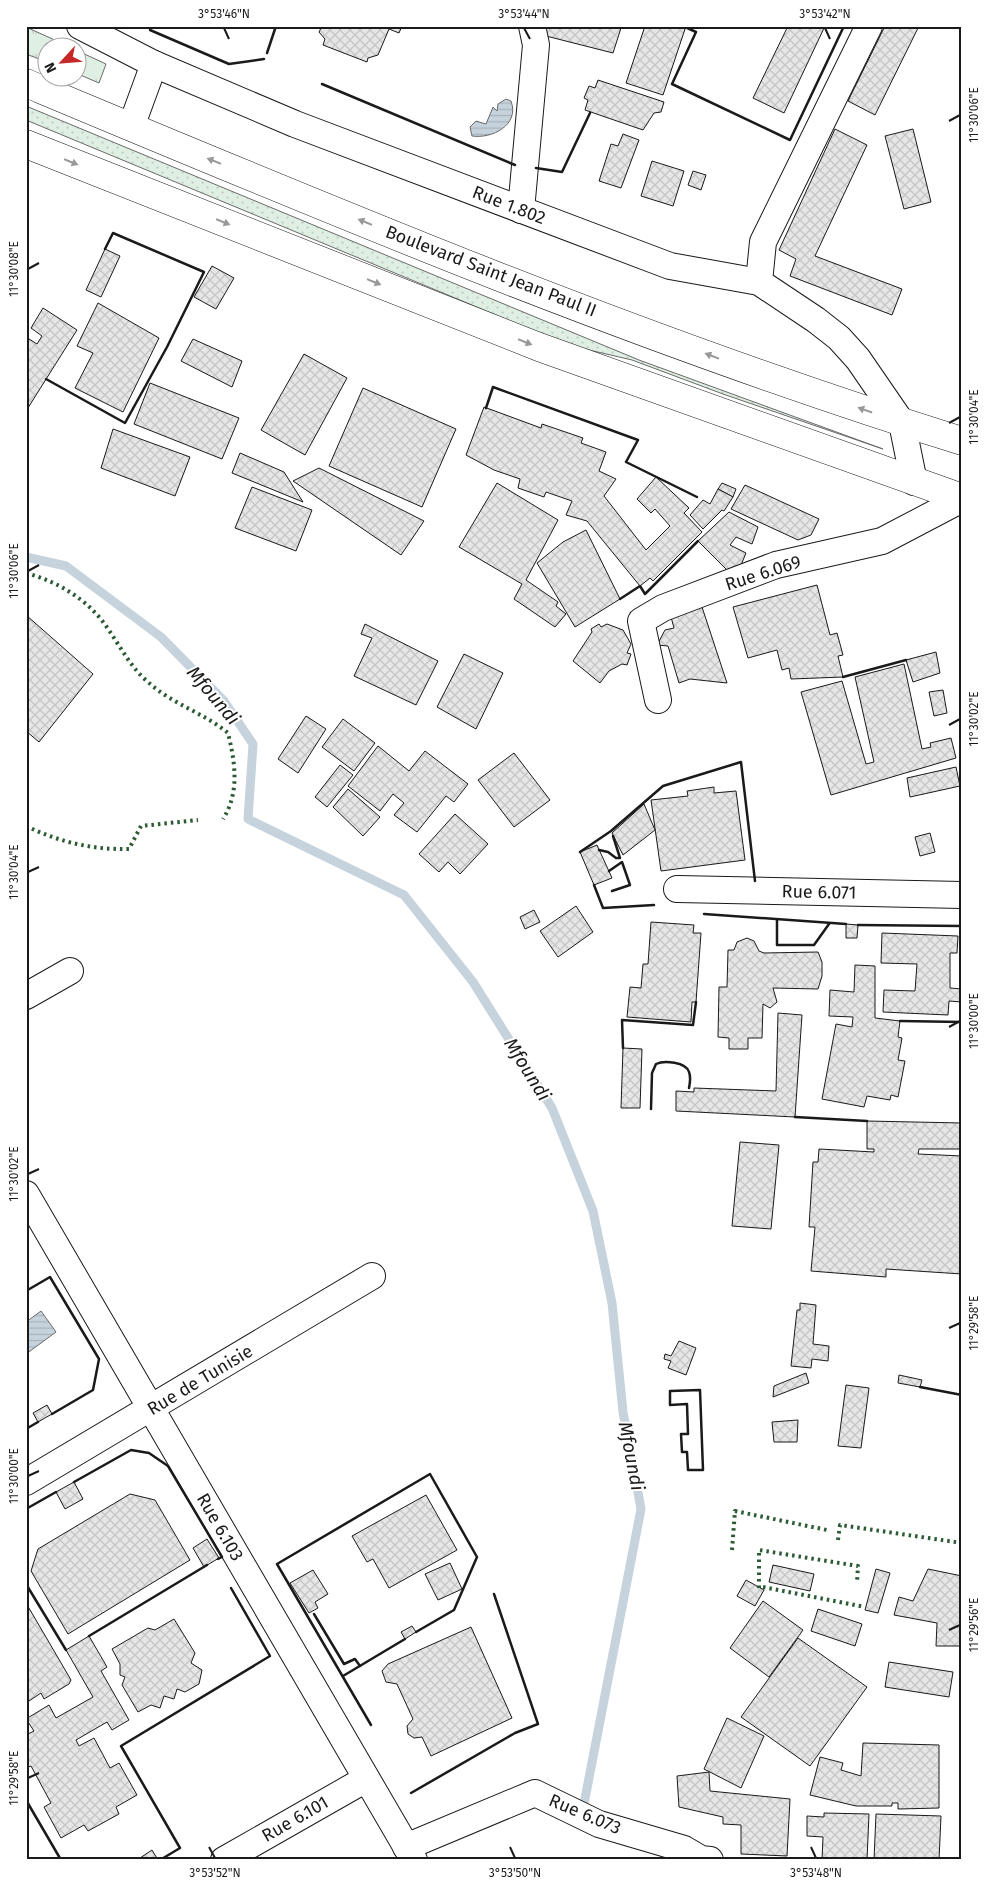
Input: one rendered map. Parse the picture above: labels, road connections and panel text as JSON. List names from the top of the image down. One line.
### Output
{"streets":{"main road":["Boulevard Saint Jean Paul II"],"street":["Rue 1.802","Rue 6.069","Rue 6.071","Rue de Tunisie","Rue 6.103","Rue 6.073","Rue 6.101"]},"crossings":[["Rue 1.802","Boulevard Saint Jean Paul II"],["Rue de Tunisie","Rue 6.103"],["Rue 6.103","Rue 6.073"],["Rue 6.103","Rue 6.101"]],"water":["Mfoundi"],"north":"bottom left","coordinates":["3°53'46\"N","3°53'44\"N","3°53'42\"N","11°30'06\"E","11°30'08\"E","11°30'04\"E","11°30'02\"E","11°30'00\"E","11°29'58\"E","11°29'56\"E","3°53'52\"N","3°53'50\"N","3°53'48\"N"]}
